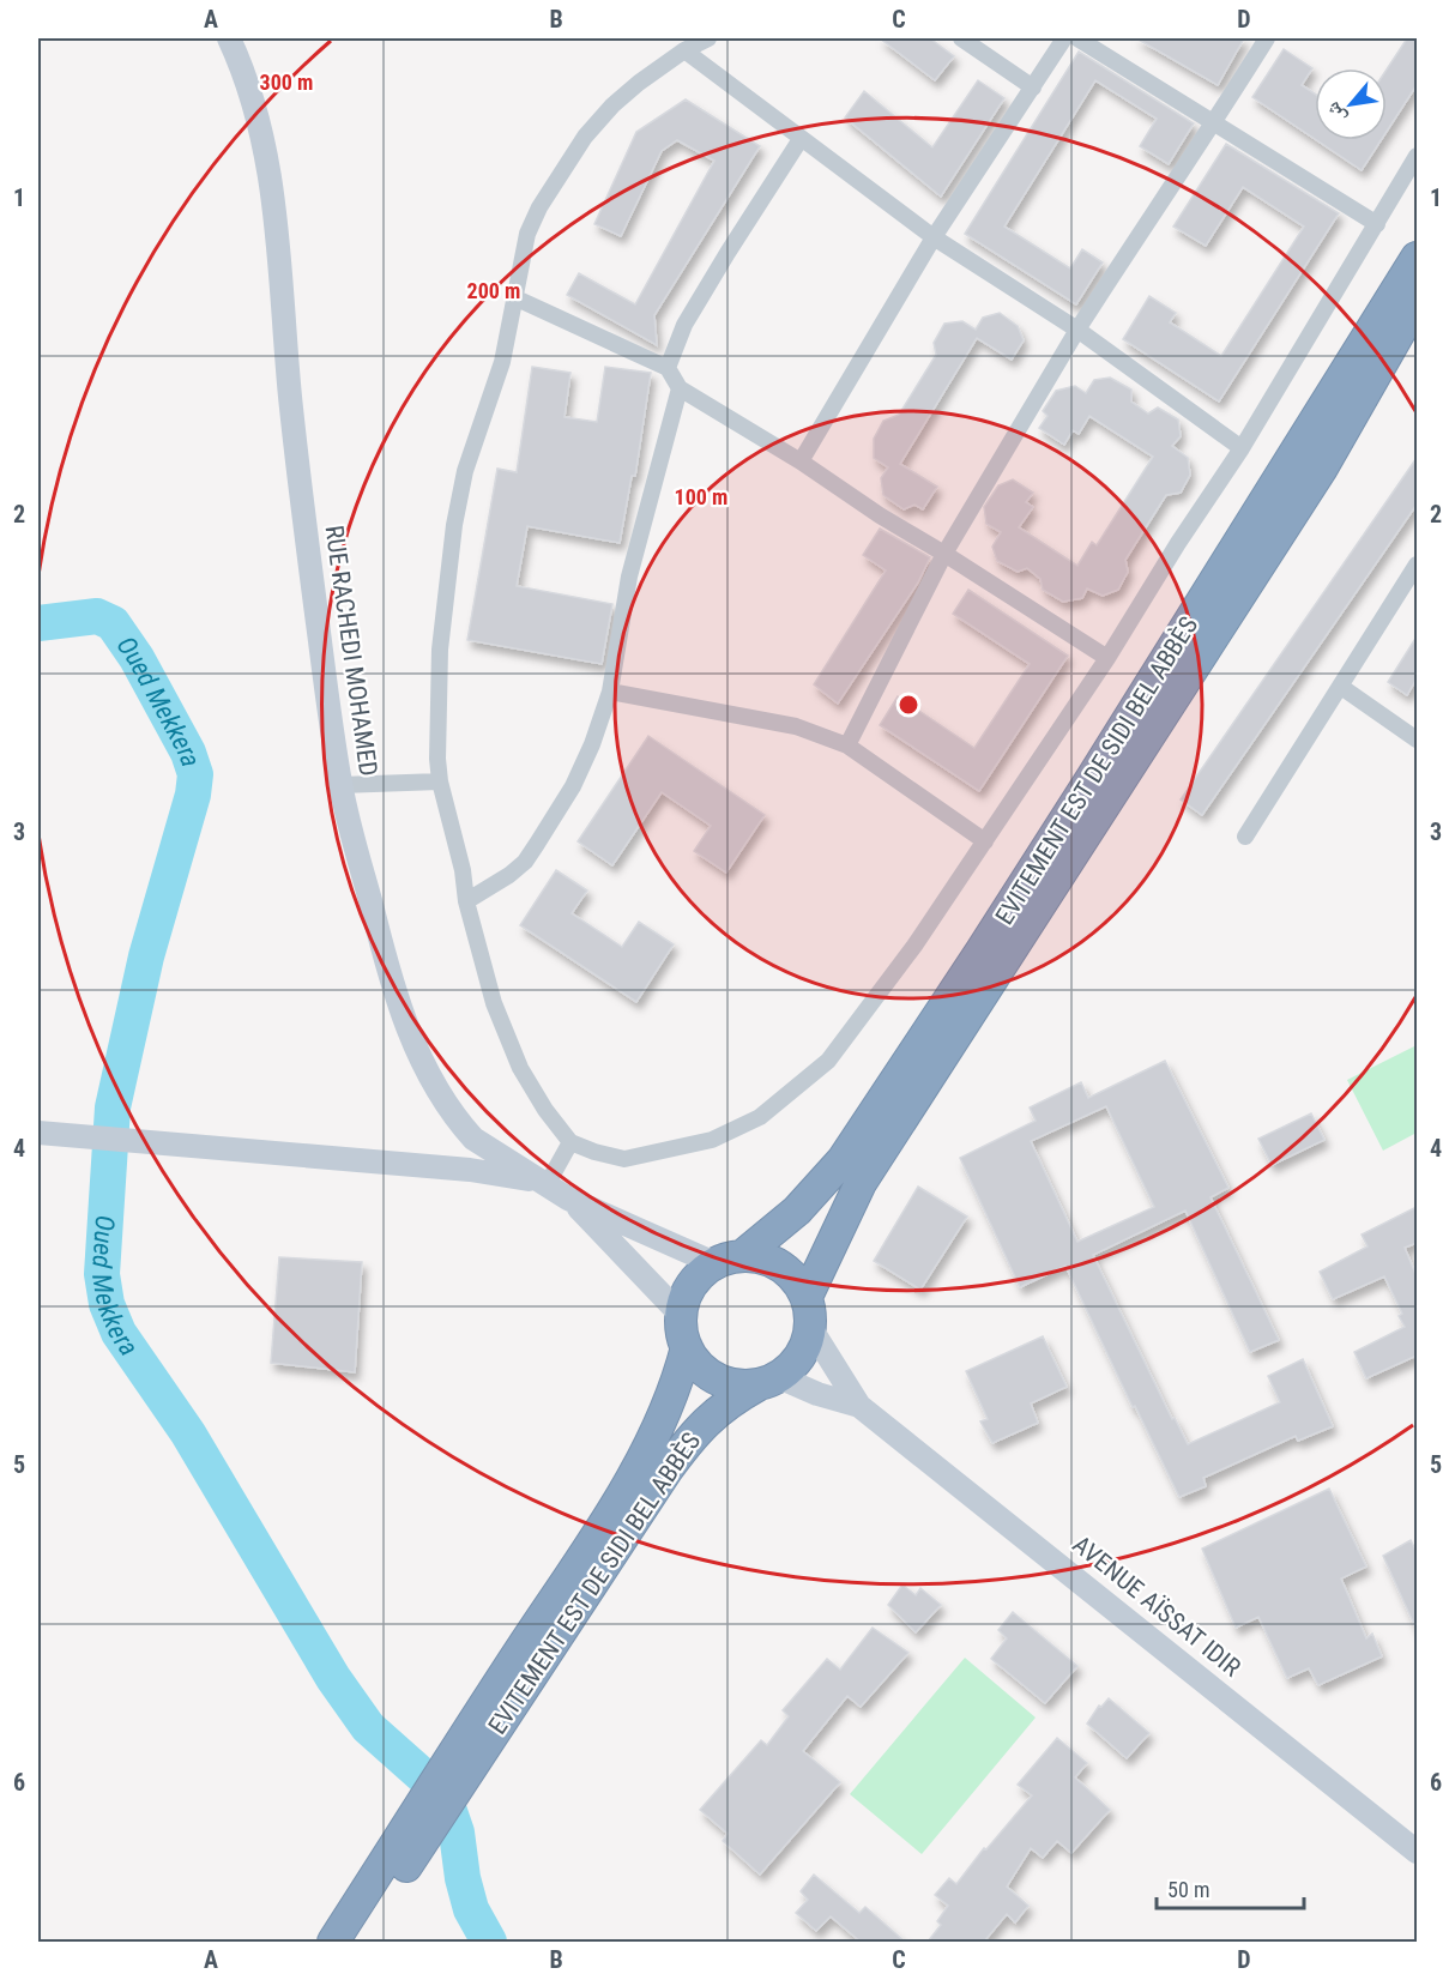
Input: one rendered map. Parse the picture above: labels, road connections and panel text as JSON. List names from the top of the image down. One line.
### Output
{"streets":{"highway":["EVITEMENT EST DE SIDI BEL ABBÈS"],"main road":["RUE RACHEDI MOHAMED","AVENUE AÏSSAT IDIR"]},"water":["Oued Mekkera"],"scale_bar":"50 m","north":"bottom left","grid":{"columns":["A","B","C","D"],"rows":["1","2","3","4","5","6"]},"rings":["300 m","200 m","100 m"]}
